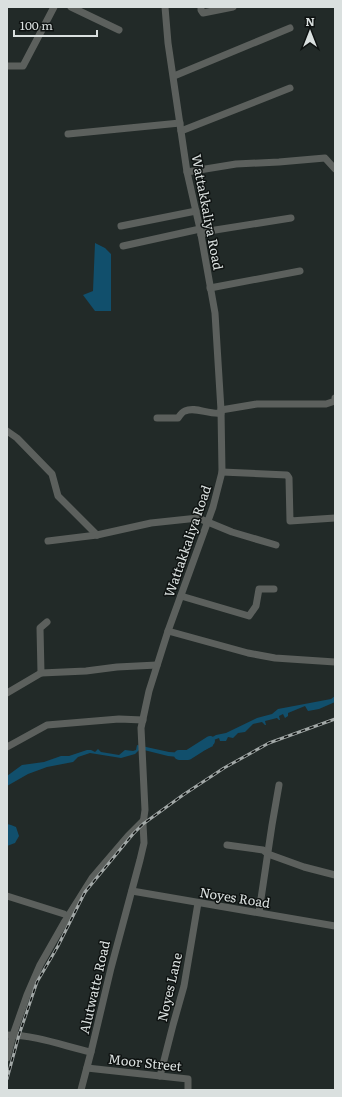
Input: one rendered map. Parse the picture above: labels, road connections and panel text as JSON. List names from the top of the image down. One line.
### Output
{"streets":{"street":["Wattakkaliya Road","Noyes Road","Alutwatte Road","Noyes Lane","Moor Street"]},"crossings":[["Wattakkaliya Road","Noyes Road"],["Wattakkaliya Road","Alutwatte Road"],["Noyes Road","Alutwatte Road"],["Noyes Road","Noyes Lane"],["Alutwatte Road","Moor Street"],["Noyes Lane","Moor Street"]],"scale_bar":"100 m","north":"top"}
